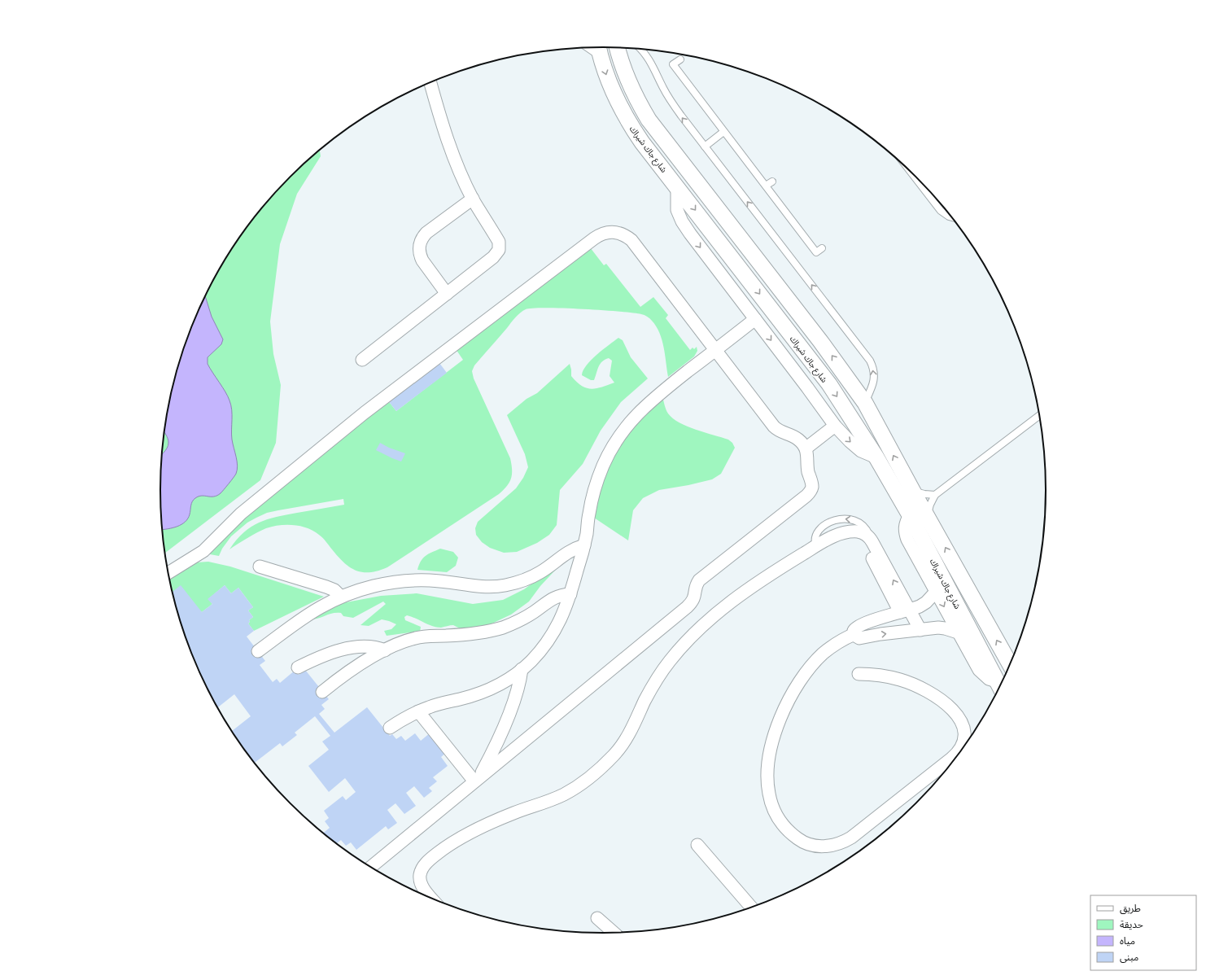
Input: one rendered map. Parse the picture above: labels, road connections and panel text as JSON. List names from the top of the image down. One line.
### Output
{"streets":{"street":["شارع جاك شيراك"]},"legend":["طريق","حديقة","مياه","مبنى"]}
